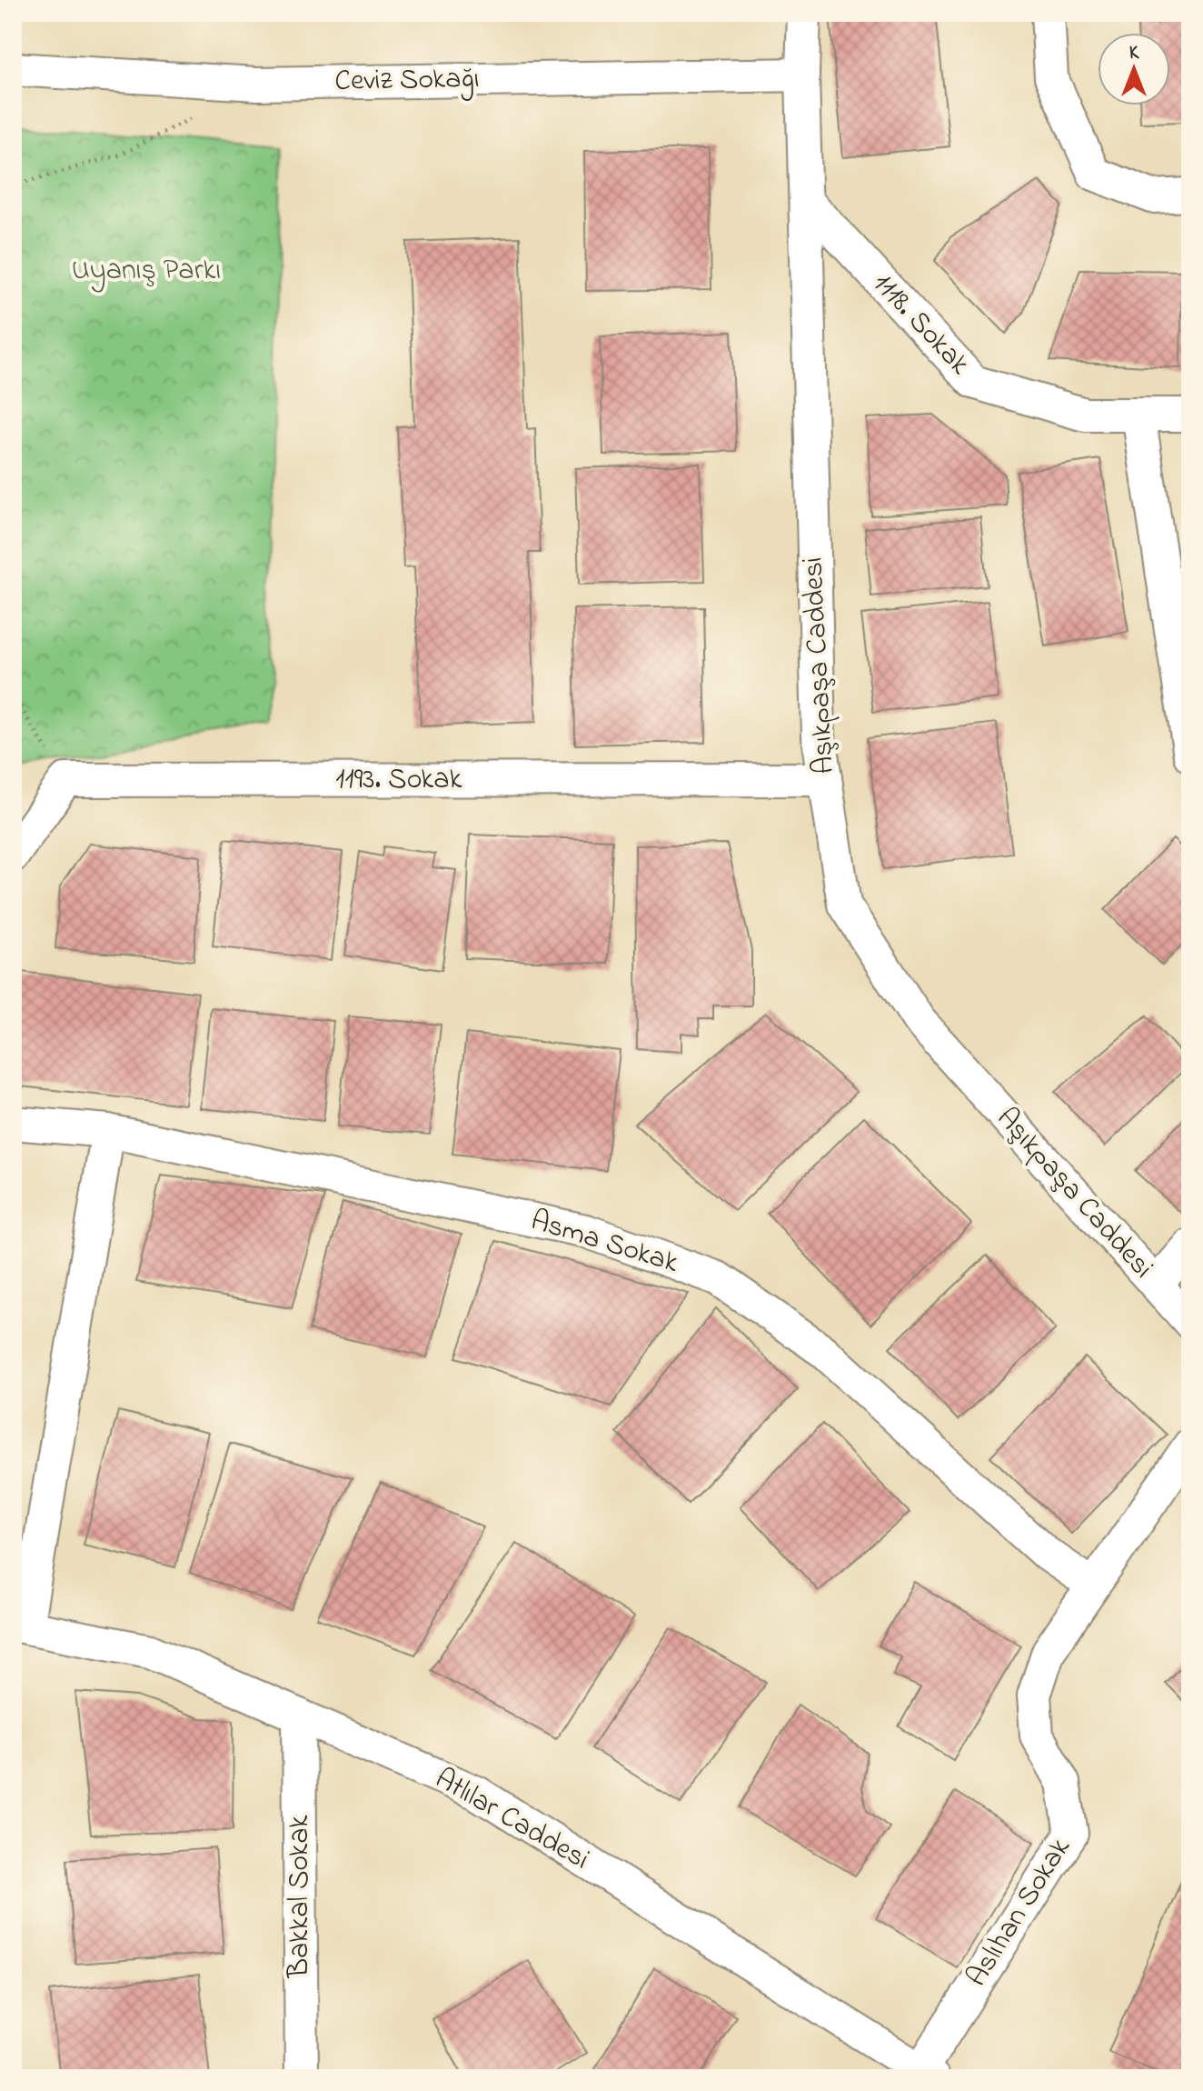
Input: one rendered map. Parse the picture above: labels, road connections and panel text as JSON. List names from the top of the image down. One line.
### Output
{"streets":{"street":["Ceviz Sokağı","1118. Sokak","Aşıkpaşa Caddesi","1193. Sokak","Asma Sokak","Atlılar Caddesi","Bakkal Sokak","Aslıhan Sokak"]},"crossings":[["Ceviz Sokağı","Aşıkpaşa Caddesi"],["1118. Sokak","Aşıkpaşa Caddesi"],["Aşıkpaşa Caddesi","1193. Sokak"],["Asma Sokak","Aslıhan Sokak"],["Atlılar Caddesi","Bakkal Sokak"],["Atlılar Caddesi","Aslıhan Sokak"]],"parks":["Uyanış Parkı"],"north":"top"}
